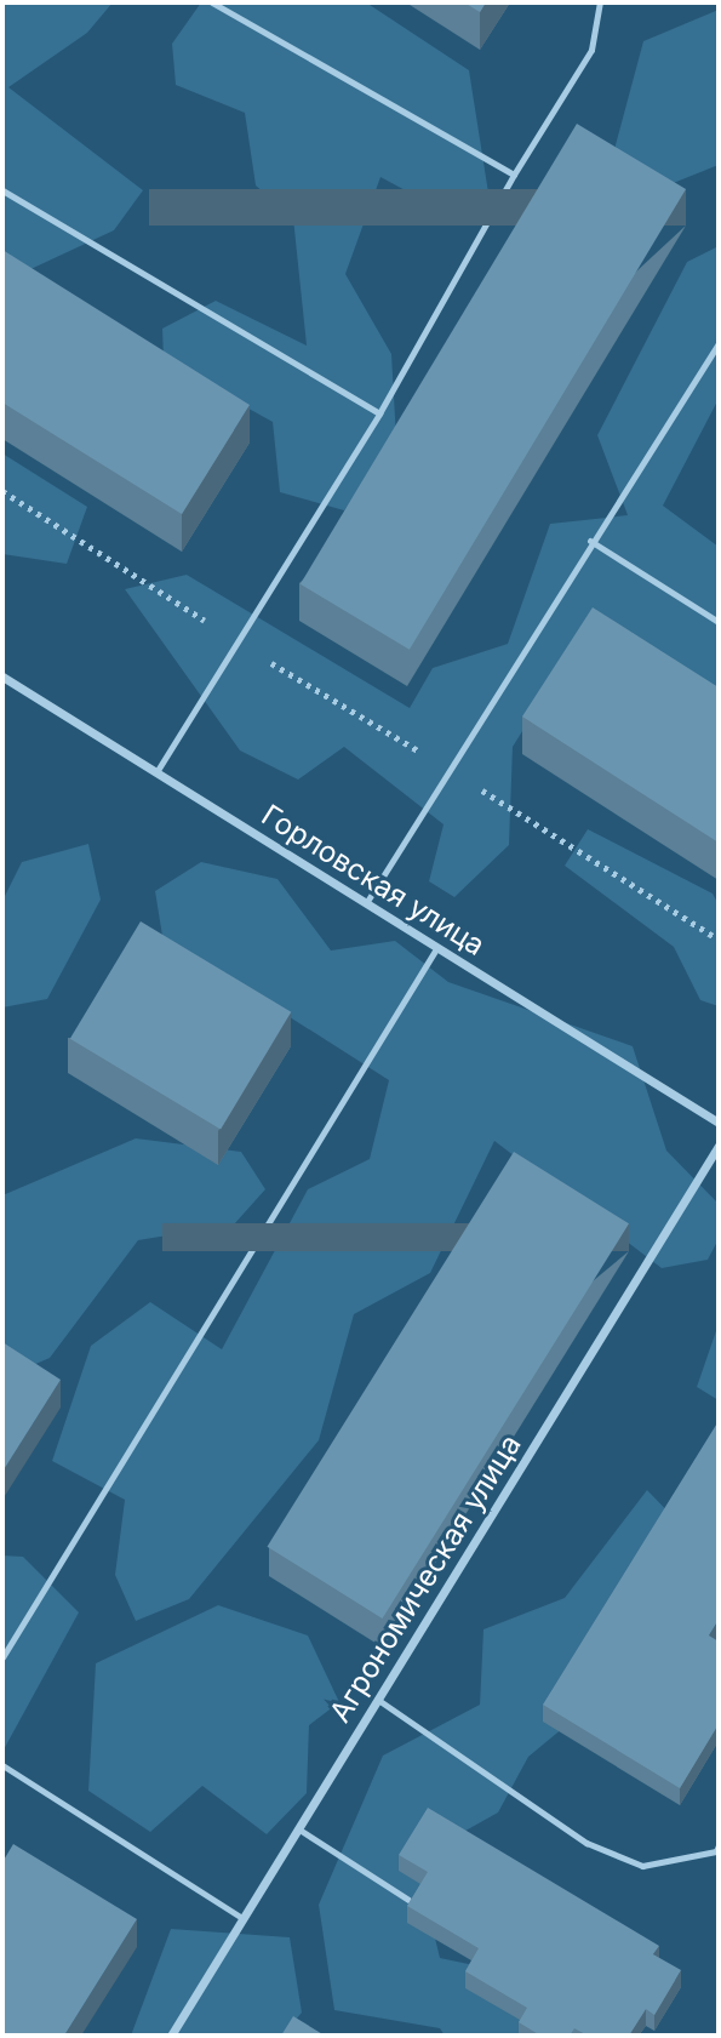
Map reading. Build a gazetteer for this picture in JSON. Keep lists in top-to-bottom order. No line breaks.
{"streets":{"street":["Горловская улица","Агрономическая улица"]}}
